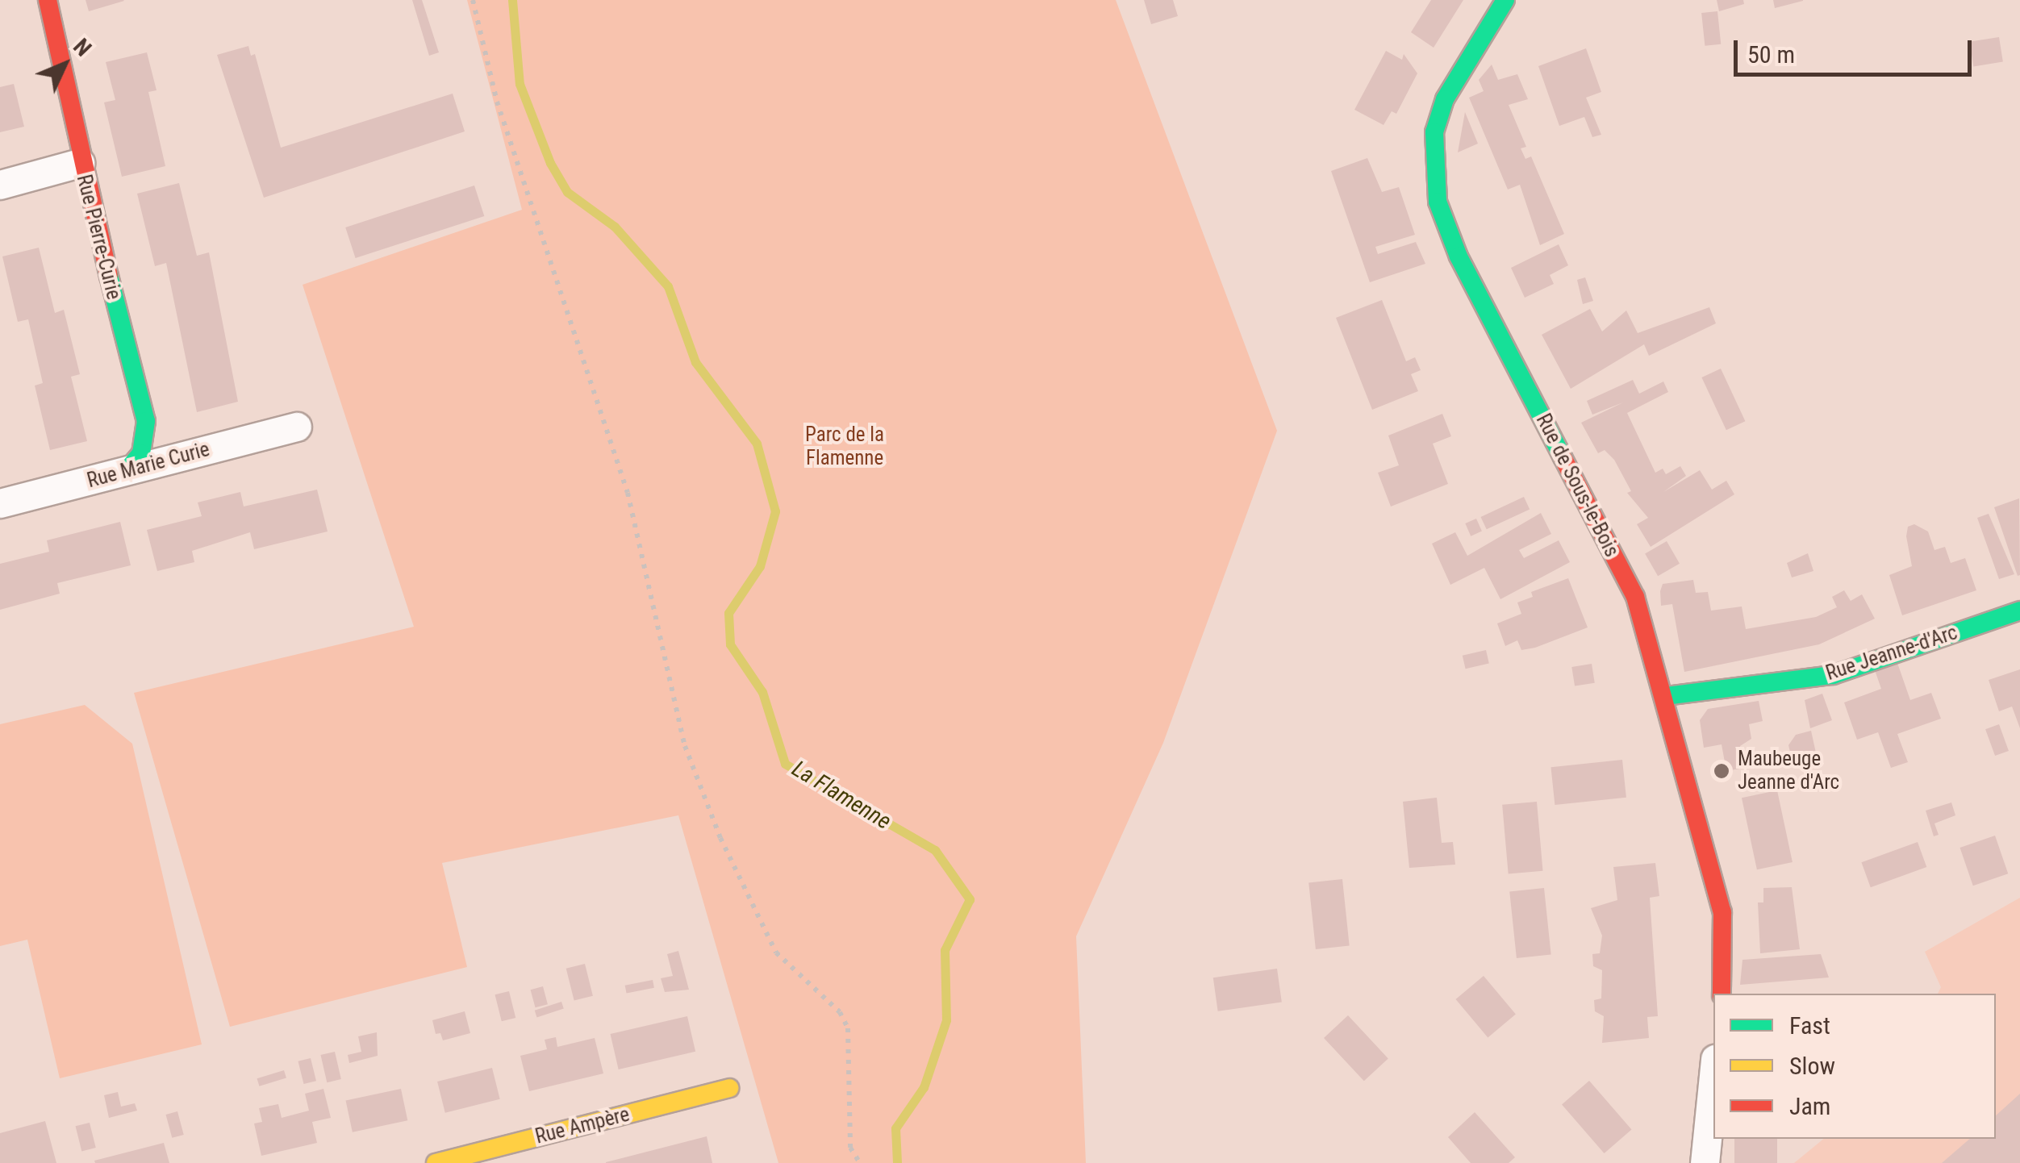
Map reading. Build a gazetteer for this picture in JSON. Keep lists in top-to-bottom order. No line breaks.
{"streets":{"street":["Rue Pierre-Curie","Rue Marie Curie","Rue de Sous-le-Bois","Rue Jeanne-d'Arc","Rue Ampère"]},"crossings":[["Rue Pierre-Curie","Rue Marie Curie"],["Rue de Sous-le-Bois","Rue Jeanne-d'Arc"]],"water":["La Flamenne"],"parks":["Parc de la Flamenne"],"places":["Maubeuge Jeanne d'Arc"],"legend":["Fast","Slow","Jam"],"scale_bar":"50 m","north":"top right"}
